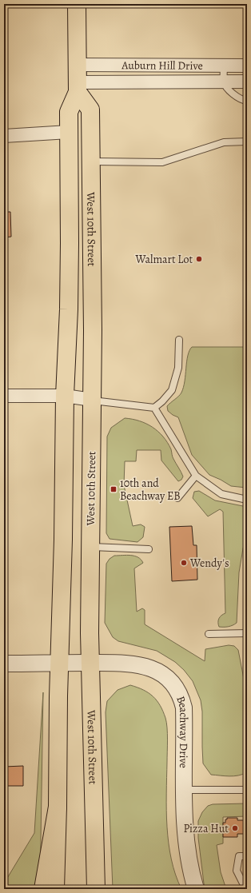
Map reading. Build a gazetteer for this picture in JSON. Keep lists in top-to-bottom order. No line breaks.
{"streets":{"main road":["West 10th Street"],"street":["Auburn Hill Drive","Beachway Drive"]},"crossings":[["Auburn Hill Drive","West 10th Street"],["West 10th Street","Beachway Drive"]],"places":{"other":["Walmart Lot","Wendy's","Pizza Hut"],"transit":["10th and Beachway EB"]}}
